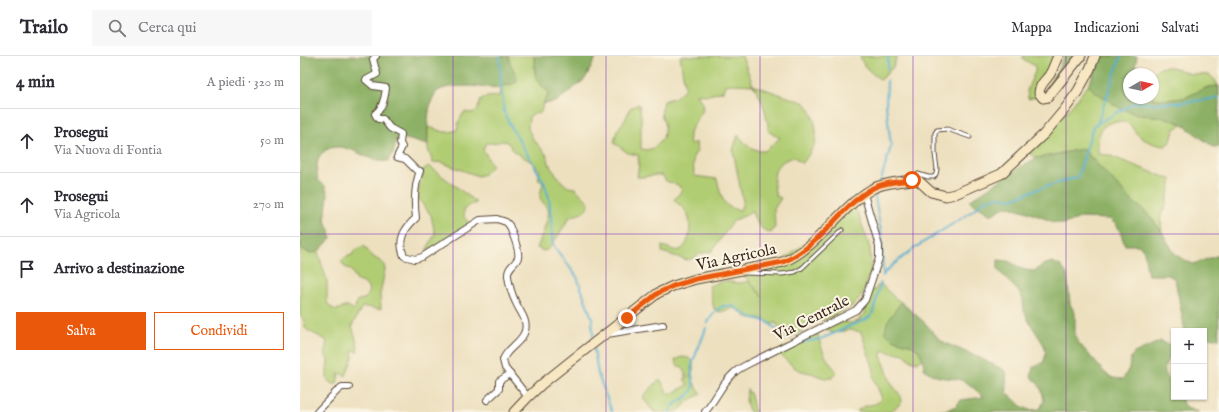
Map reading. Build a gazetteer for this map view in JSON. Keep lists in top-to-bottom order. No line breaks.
{"streets":{"street":["Via Agricola","Via Centrale"]},"crossings":[["Via Agricola","Via Centrale"]],"north":"right","page":{"header":"Trailo","search":"Cerca qui","nav":["Mappa","Indicazioni","Salvati"],"heading":["4 min","A piedi · 320 m"],"list":[["Prosegui","Via Nuova di Fontia","50 m"],["Prosegui","Via Agricola","270 m"],"Arrivo a destinazione"],"buttons":["Salva","Condividi"],"map_buttons":["+","−"]}}
